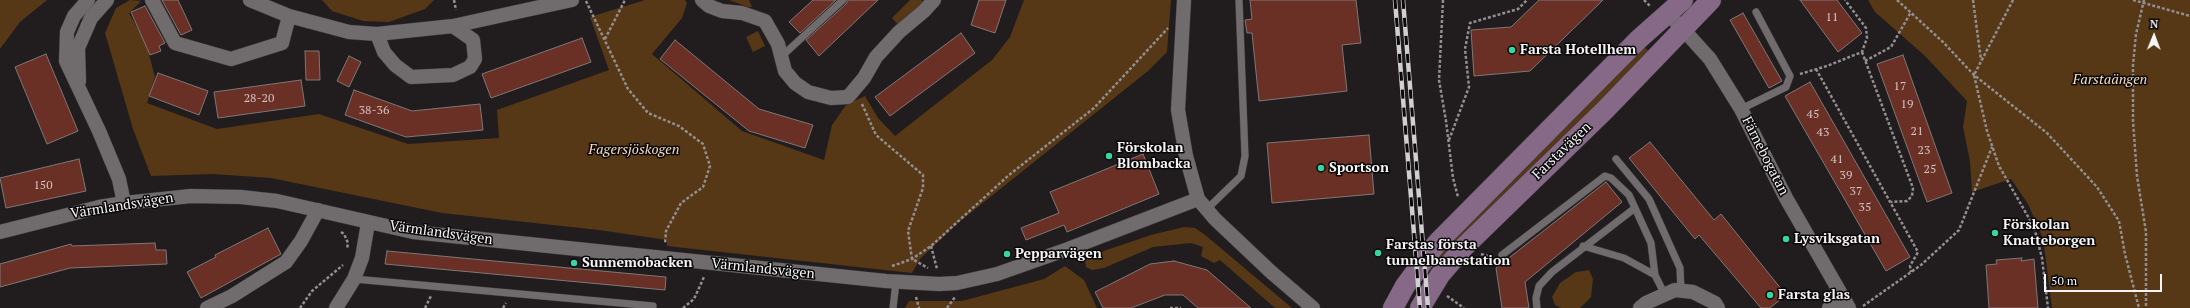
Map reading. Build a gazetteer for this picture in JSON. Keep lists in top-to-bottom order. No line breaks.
{"streets":{"street":["Farstavägen","Färnebogatan","Värmlandsvägen"]},"crossings":[["Farstavägen","Färnebogatan"]],"parks":["Farstaängen","Fagersjöskogen"],"places":["Farsta Hotellhem","Förskolan Blombacka","Sportson","Förskolan Knatteborgen","Lysviksgatan","Farstas första tunnelbanestation","Pepparvägen","Sunnemobacken","Farsta glas"],"house_numbers":["11","17","28-20","19","38-36","45","21","43","23","41","25","39","150","37","35"],"scale_bar":"50 m","north":"top"}
